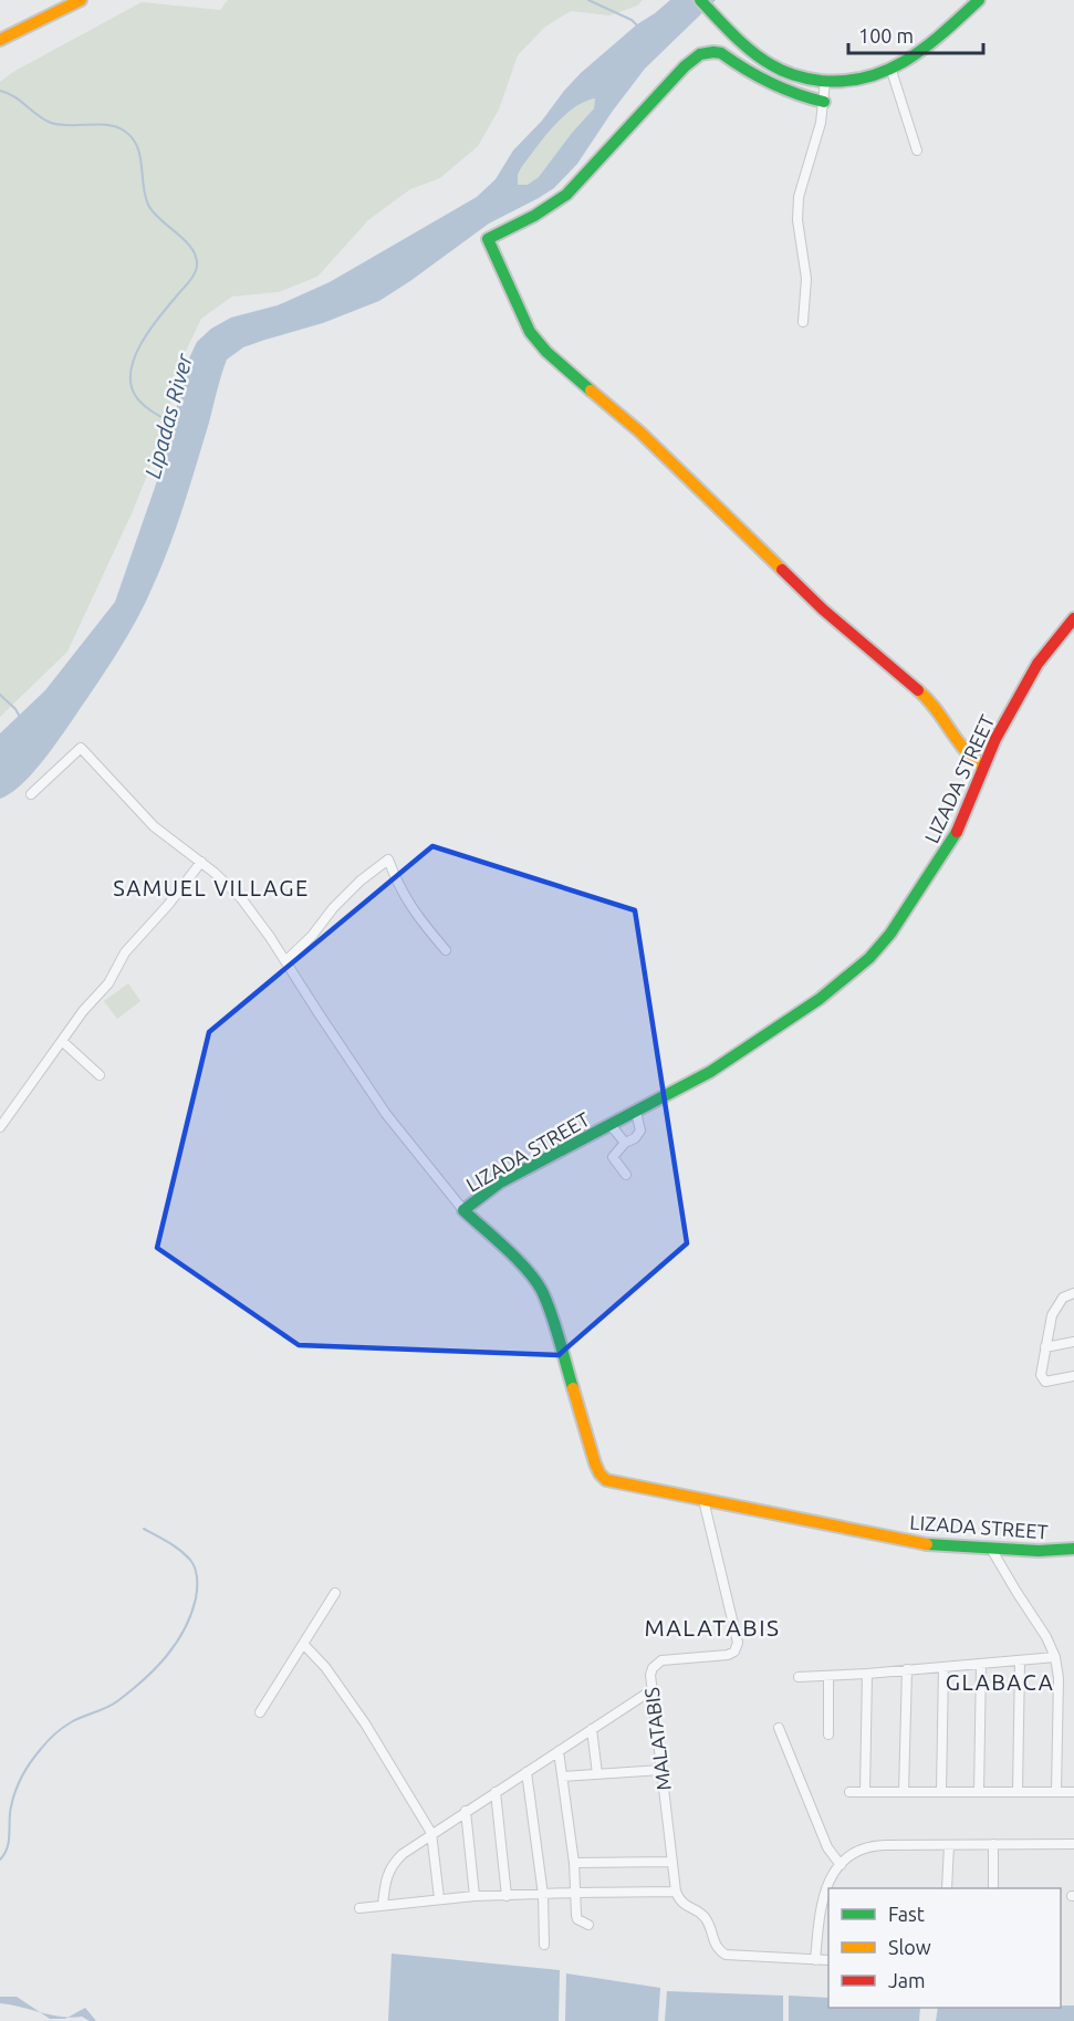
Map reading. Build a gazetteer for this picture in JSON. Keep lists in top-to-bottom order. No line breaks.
{"streets":{"main road":["LIZADA STREET"],"street":["MALATABIS"]},"crossings":[["LIZADA STREET","MALATABIS"]],"districts":["SAMUEL VILLAGE","MALATABIS","GLABACA"],"water":["Lipadas River"],"legend":["Fast","Slow","Jam"],"scale_bar":"100 m"}
